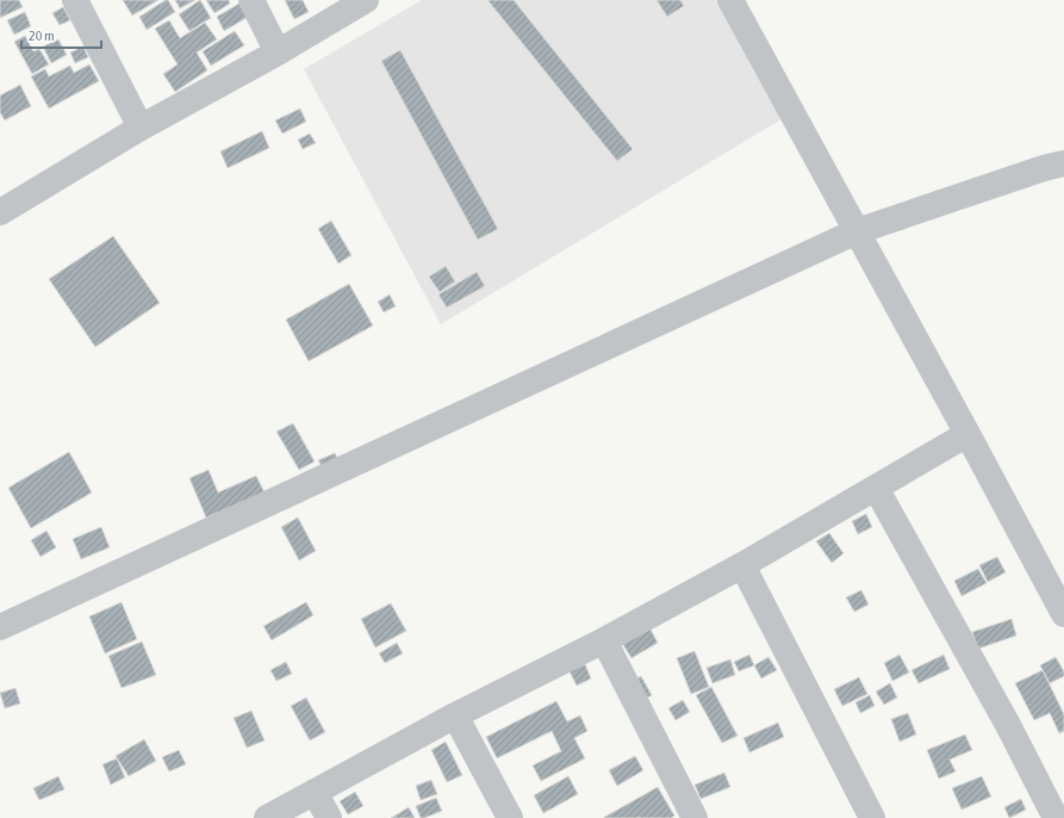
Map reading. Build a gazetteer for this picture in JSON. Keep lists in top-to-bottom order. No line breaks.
{"scale_bar":"20 m"}
